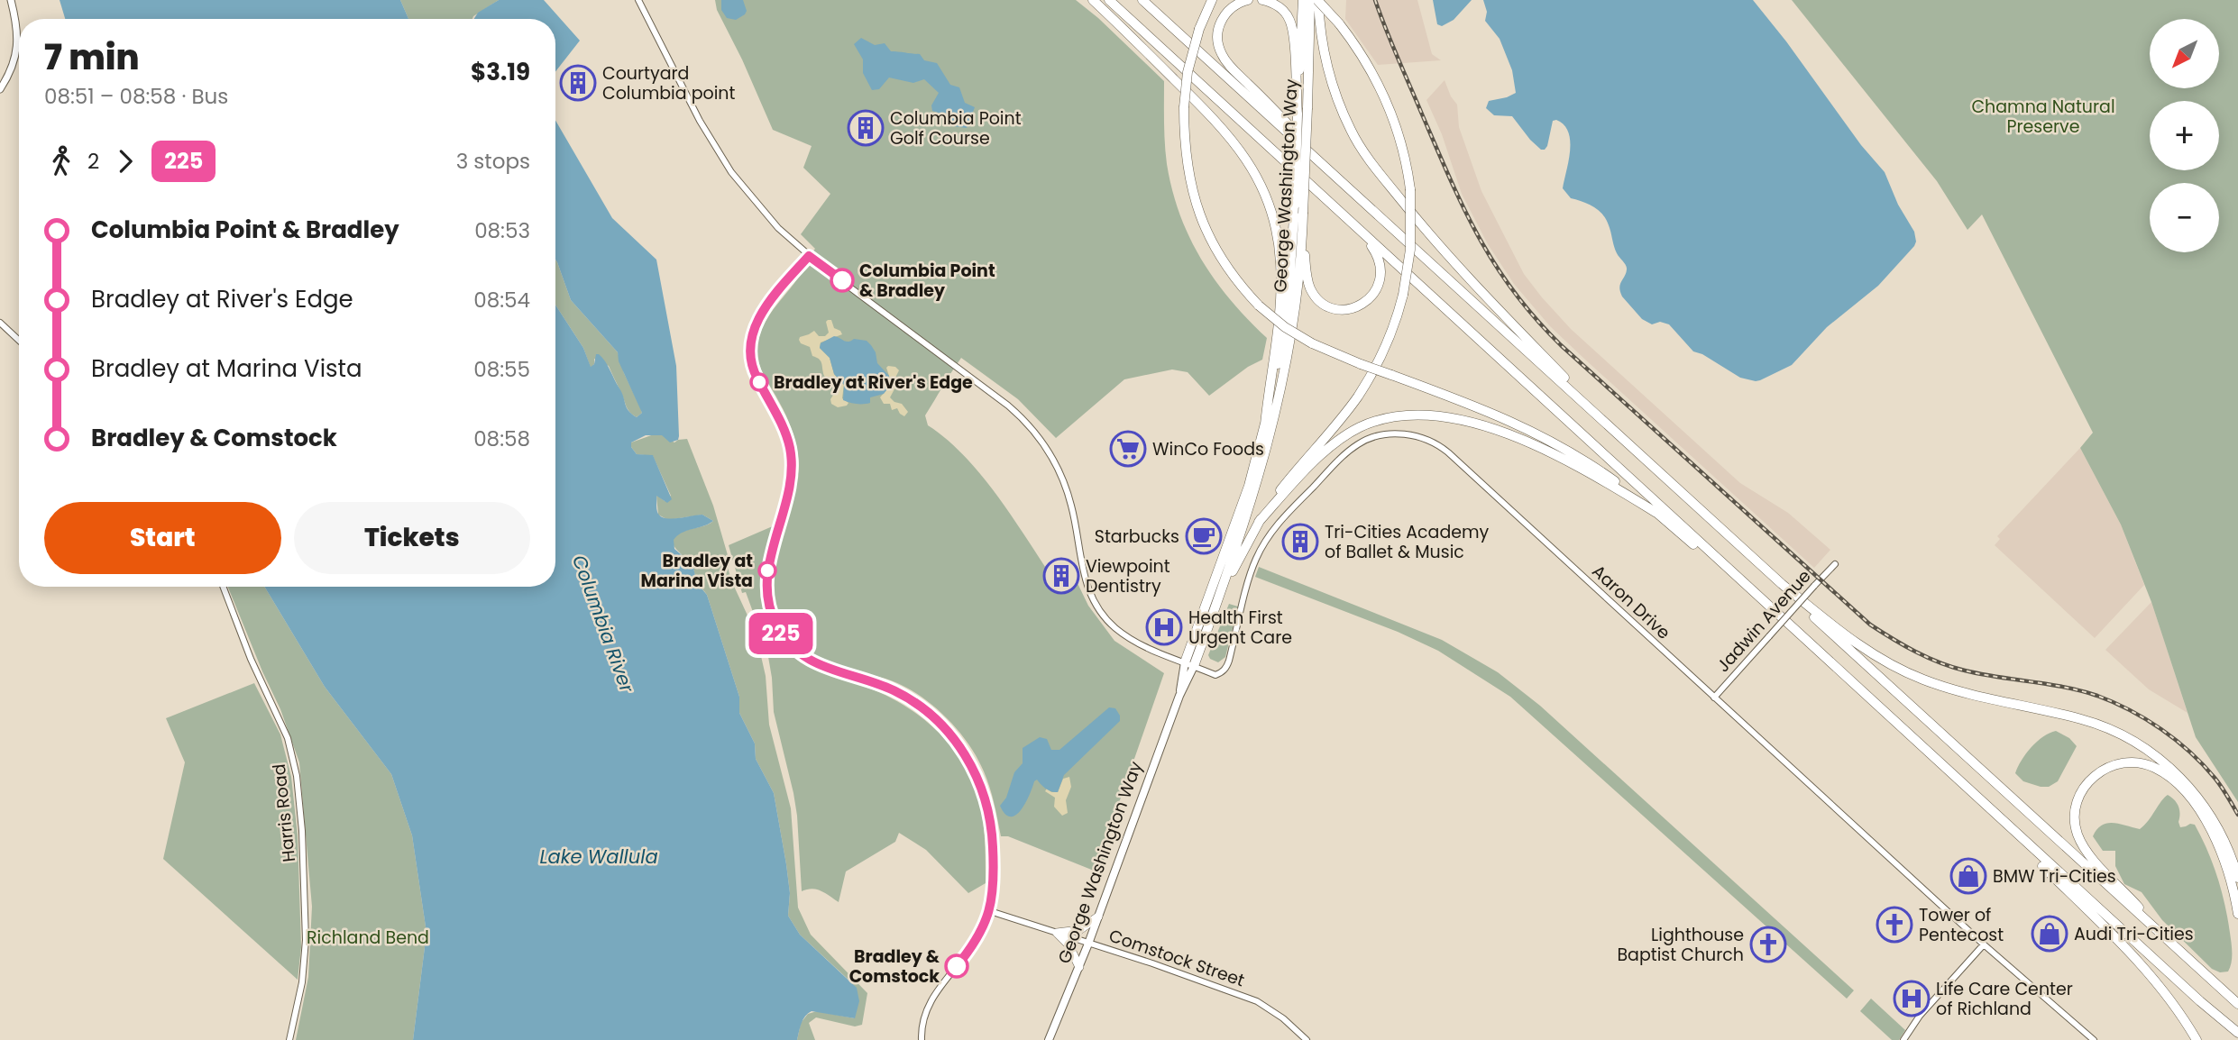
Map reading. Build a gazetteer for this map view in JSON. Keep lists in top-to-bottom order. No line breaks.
{"streets":{"highway":["George Washington Way"],"street":["Aaron Drive","Jadwin Avenue","Harris Road","Comstock Street"]},"crossings":[["George Washington Way","Aaron Drive"],["George Washington Way","Comstock Street"],["Aaron Drive","Jadwin Avenue"]],"water":["Columbia River","Lake Wallula"],"parks":["Chamna Natural Preserve","Richland Bend"],"places":{"building":["Courtyard Columbia point","Columbia Point Golf Course","Tri-Cities Academy of Ballet & Music","Viewpoint Dentistry"],"other":["Columbia Point & Bradley","Bradley at River's Edge","Bradley at Marina Vista","Bradley & Comstock"],"supermarket":["WinCo Foods"],"cafe":["Starbucks"],"hospital":["Health First Urgent Care","Life Care Center of Richland"],"shop":["BMW Tri-Cities","Audi Tri-Cities"],"church":["Tower of Pentecost","Lighthouse Baptist Church"]},"lines":["bus line 225"],"north":"bottom left","page":{"on_map":"225","map_buttons":["+","−"],"heading":["7 min","08:51 – 08:58 · Bus","$3.19"],"legs":["2","225","3 stops"],"list":[{"name":"Columbia Point & Bradley","value":"08:53"},{"name":"Bradley at River's Edge","value":"08:54"},{"name":"Bradley at Marina Vista","value":"08:55"},{"name":"Bradley & Comstock","value":"08:58"}],"buttons":["Start","Tickets"]}}
